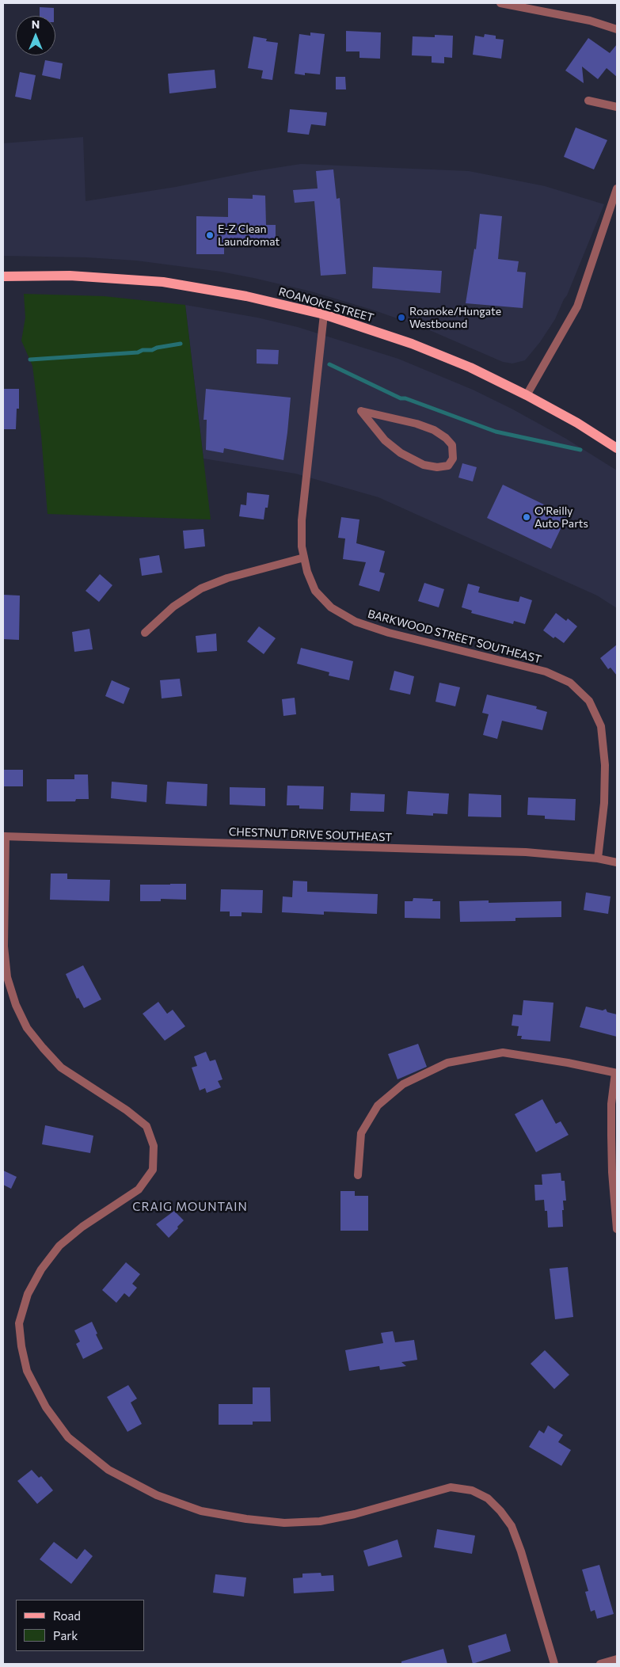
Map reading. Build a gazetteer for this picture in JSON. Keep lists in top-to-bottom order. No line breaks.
{"streets":{"main road":["ROANOKE STREET"],"street":["BARKWOOD STREET SOUTHEAST","CHESTNUT DRIVE SOUTHEAST"]},"crossings":[["ROANOKE STREET","BARKWOOD STREET SOUTHEAST"],["BARKWOOD STREET SOUTHEAST","CHESTNUT DRIVE SOUTHEAST"]],"districts":["CRAIG MOUNTAIN"],"places":["E-Z Clean Laundromat","Roanoke/Hungate Westbound","O'Reilly Auto Parts"],"legend":["Road","Park"],"north":"top"}
